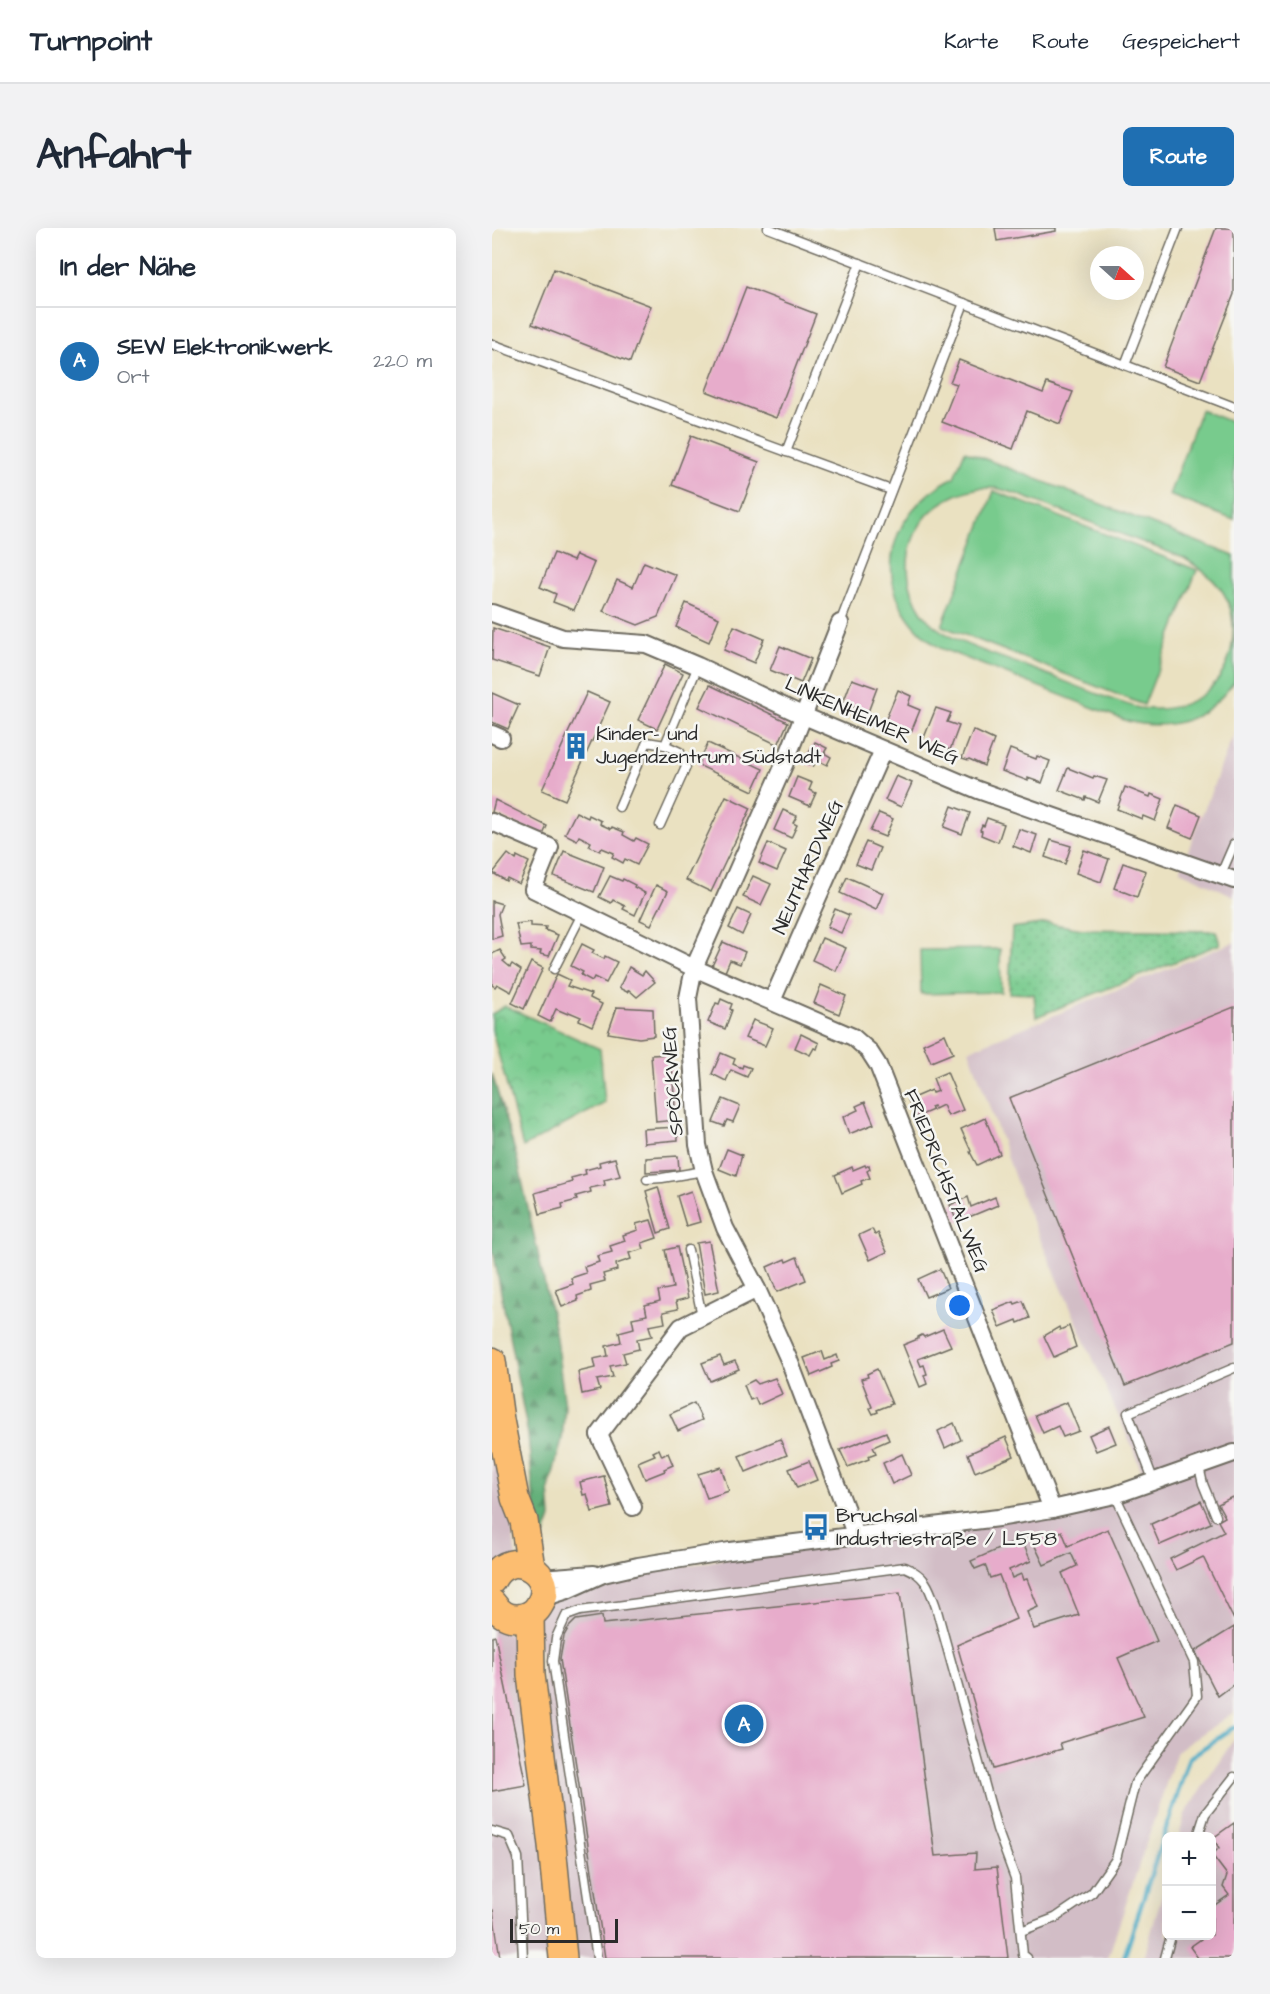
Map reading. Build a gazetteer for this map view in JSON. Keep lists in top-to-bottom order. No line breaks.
{"streets":{"street":["LINKENHEIMER WEG","NEUTHARDWEG","SPÖCKWEG","FRIEDRICHSTALWEG"]},"crossings":[["LINKENHEIMER WEG","NEUTHARDWEG"],["LINKENHEIMER WEG","SPÖCKWEG"],["NEUTHARDWEG","FRIEDRICHSTALWEG"],["SPÖCKWEG","FRIEDRICHSTALWEG"]],"places":{"building":["Kinder- und Jugendzentrum Südstadt"],"bus stop":["Bruchsal Industriestraße / L558"]},"scale_bar":"50 m","north":"right","page":{"header":"Turnpoint","nav":["Karte","Route","Gespeichert"],"title":"Anfahrt","buttons":"Route","heading":"In der Nähe","list":[{"mark":"A","name":"SEW Elektronikwerk","note":"Ort","value":"220 m"}],"pins":"A","map_buttons":["+","−"],"scale":"50 m"}}
